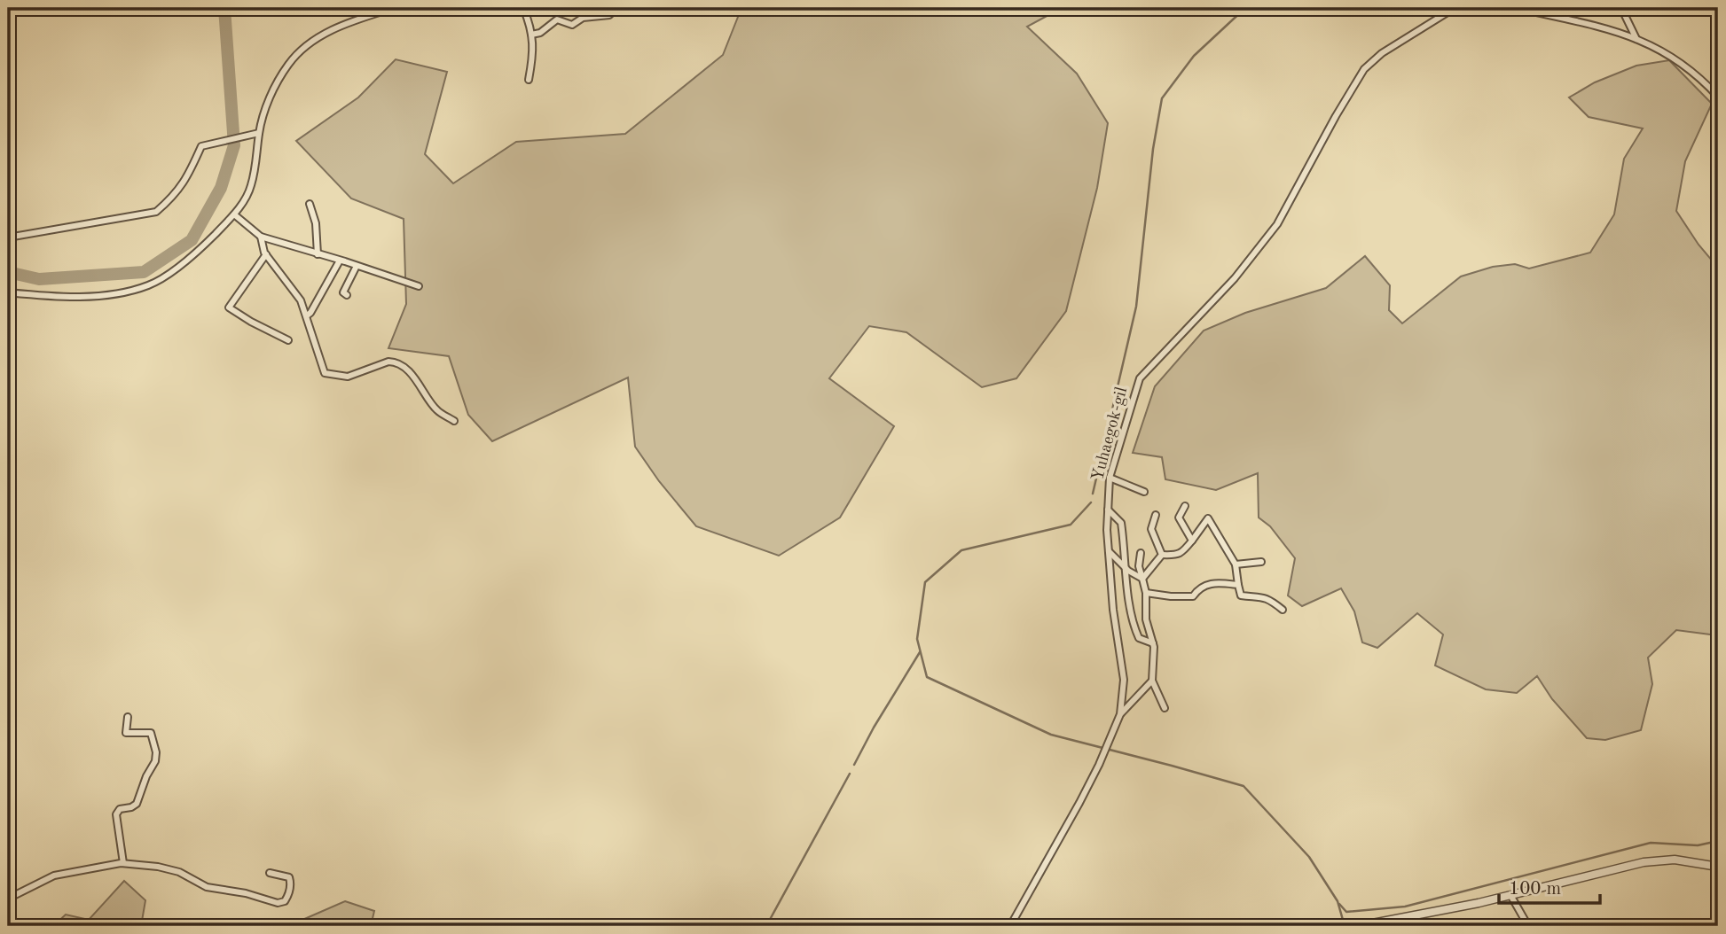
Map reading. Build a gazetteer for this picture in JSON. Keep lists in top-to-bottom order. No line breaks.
{"streets":{"street":["Yuhaegok-gil"]},"scale_bar":"100 m"}
